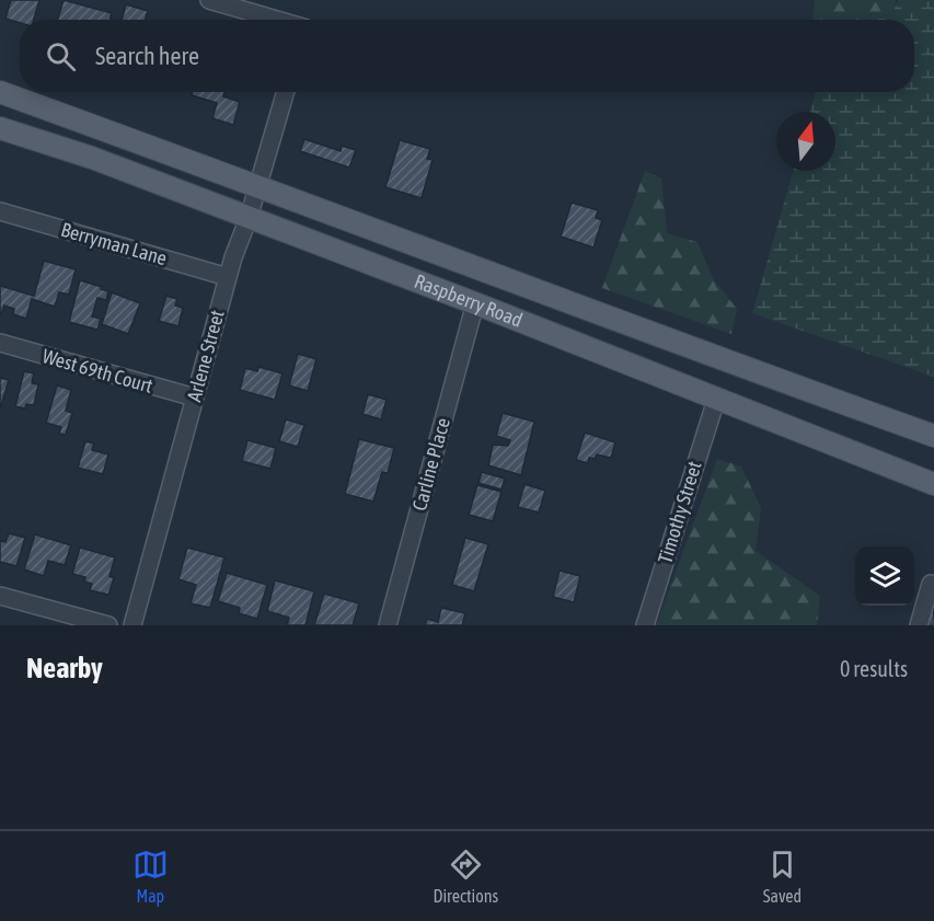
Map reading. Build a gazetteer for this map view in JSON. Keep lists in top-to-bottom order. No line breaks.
{"streets":{"main road":["Raspberry Road"],"street":["Berryman Lane","Arlene Street","West 69th Court","Carline Place","Timothy Street"]},"crossings":[["Berryman Lane","Arlene Street"],["Raspberry Road","Arlene Street"],["Raspberry Road","Carline Place"],["Raspberry Road","Timothy Street"],["Arlene Street","West 69th Court"]],"north":"top","page":{"search":"Search here","heading":["Nearby","0 results"],"nav":["Map","Directions","Saved"]}}
